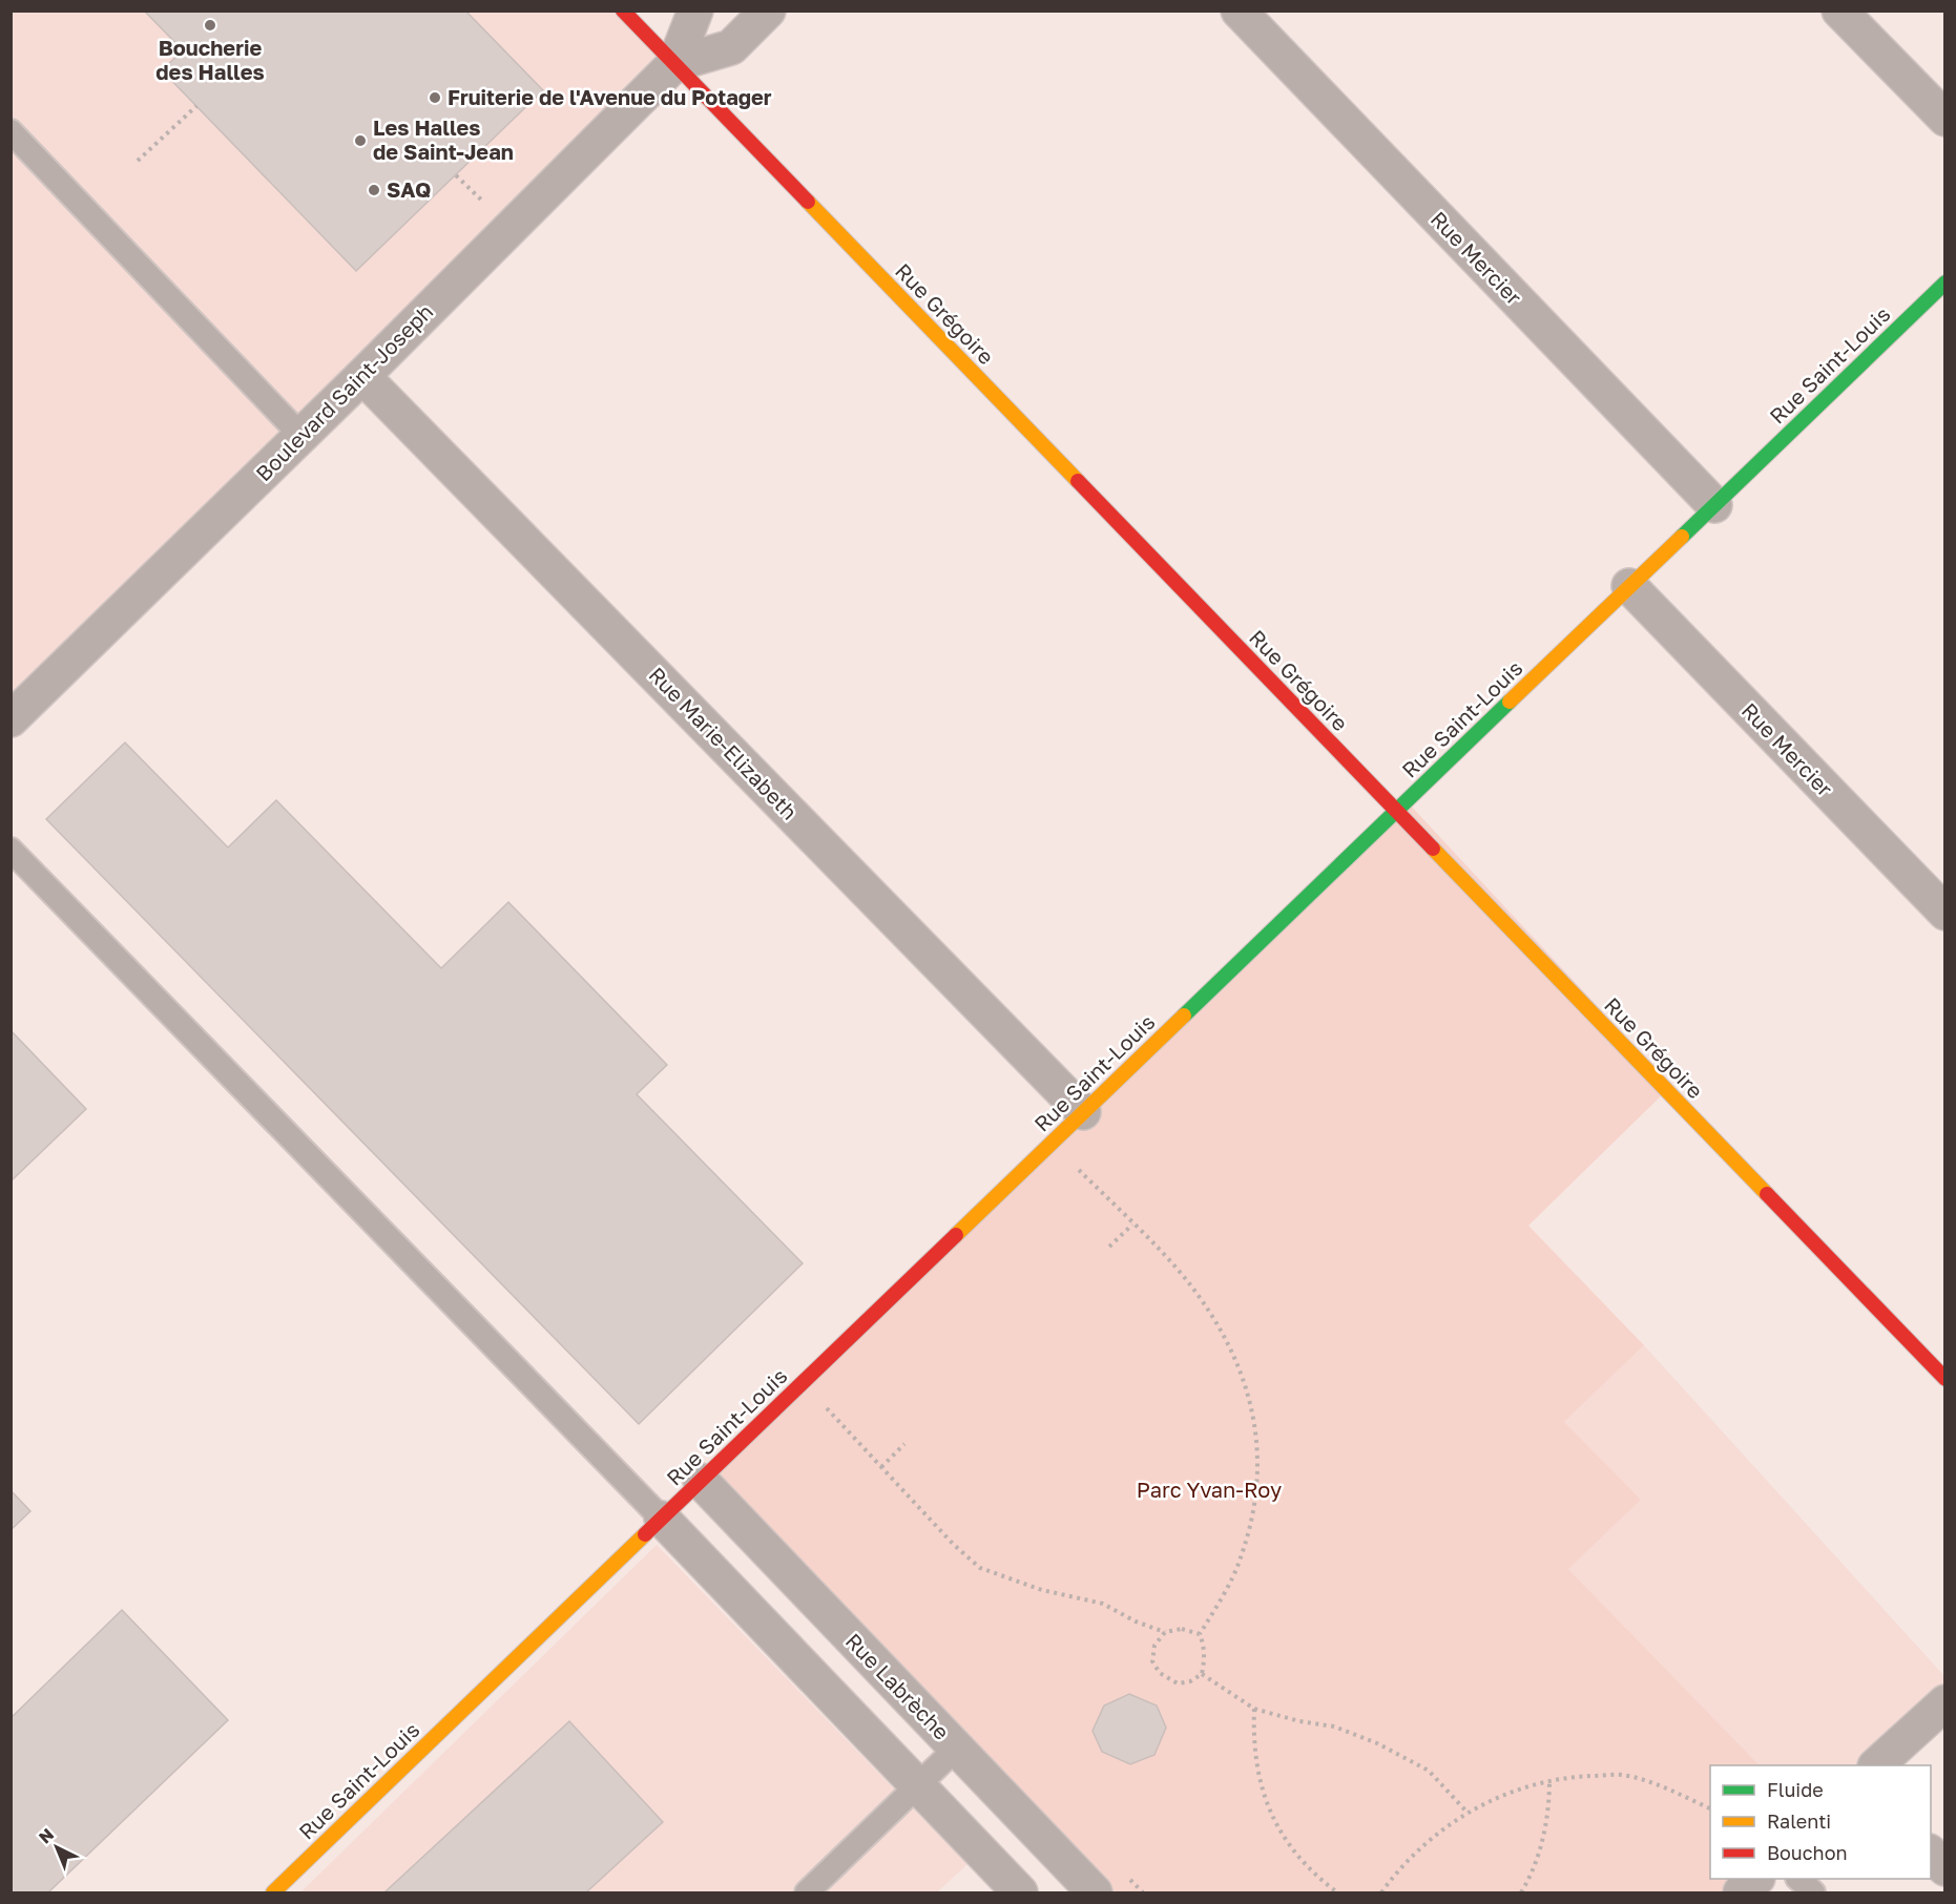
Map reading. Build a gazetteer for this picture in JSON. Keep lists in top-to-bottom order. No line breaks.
{"streets":{"street":["Rue Mercier","Rue Grégoire","Rue Saint-Louis","Boulevard Saint-Joseph","Rue Marie-Elizabeth","Rue Labrèche"]},"crossings":[["Rue Mercier","Rue Saint-Louis"],["Rue Grégoire","Rue Saint-Louis"],["Rue Grégoire","Boulevard Saint-Joseph"],["Rue Saint-Louis","Rue Marie-Elizabeth"],["Rue Saint-Louis","Rue Labrèche"],["Boulevard Saint-Joseph","Rue Marie-Elizabeth"]],"parks":["Parc Yvan-Roy"],"places":["Boucherie des Halles","Fruiterie de l'Avenue du Potager","Les Halles de Saint-Jean","SAQ"],"legend":["Fluide","Ralenti","Bouchon"],"north":"top left"}
